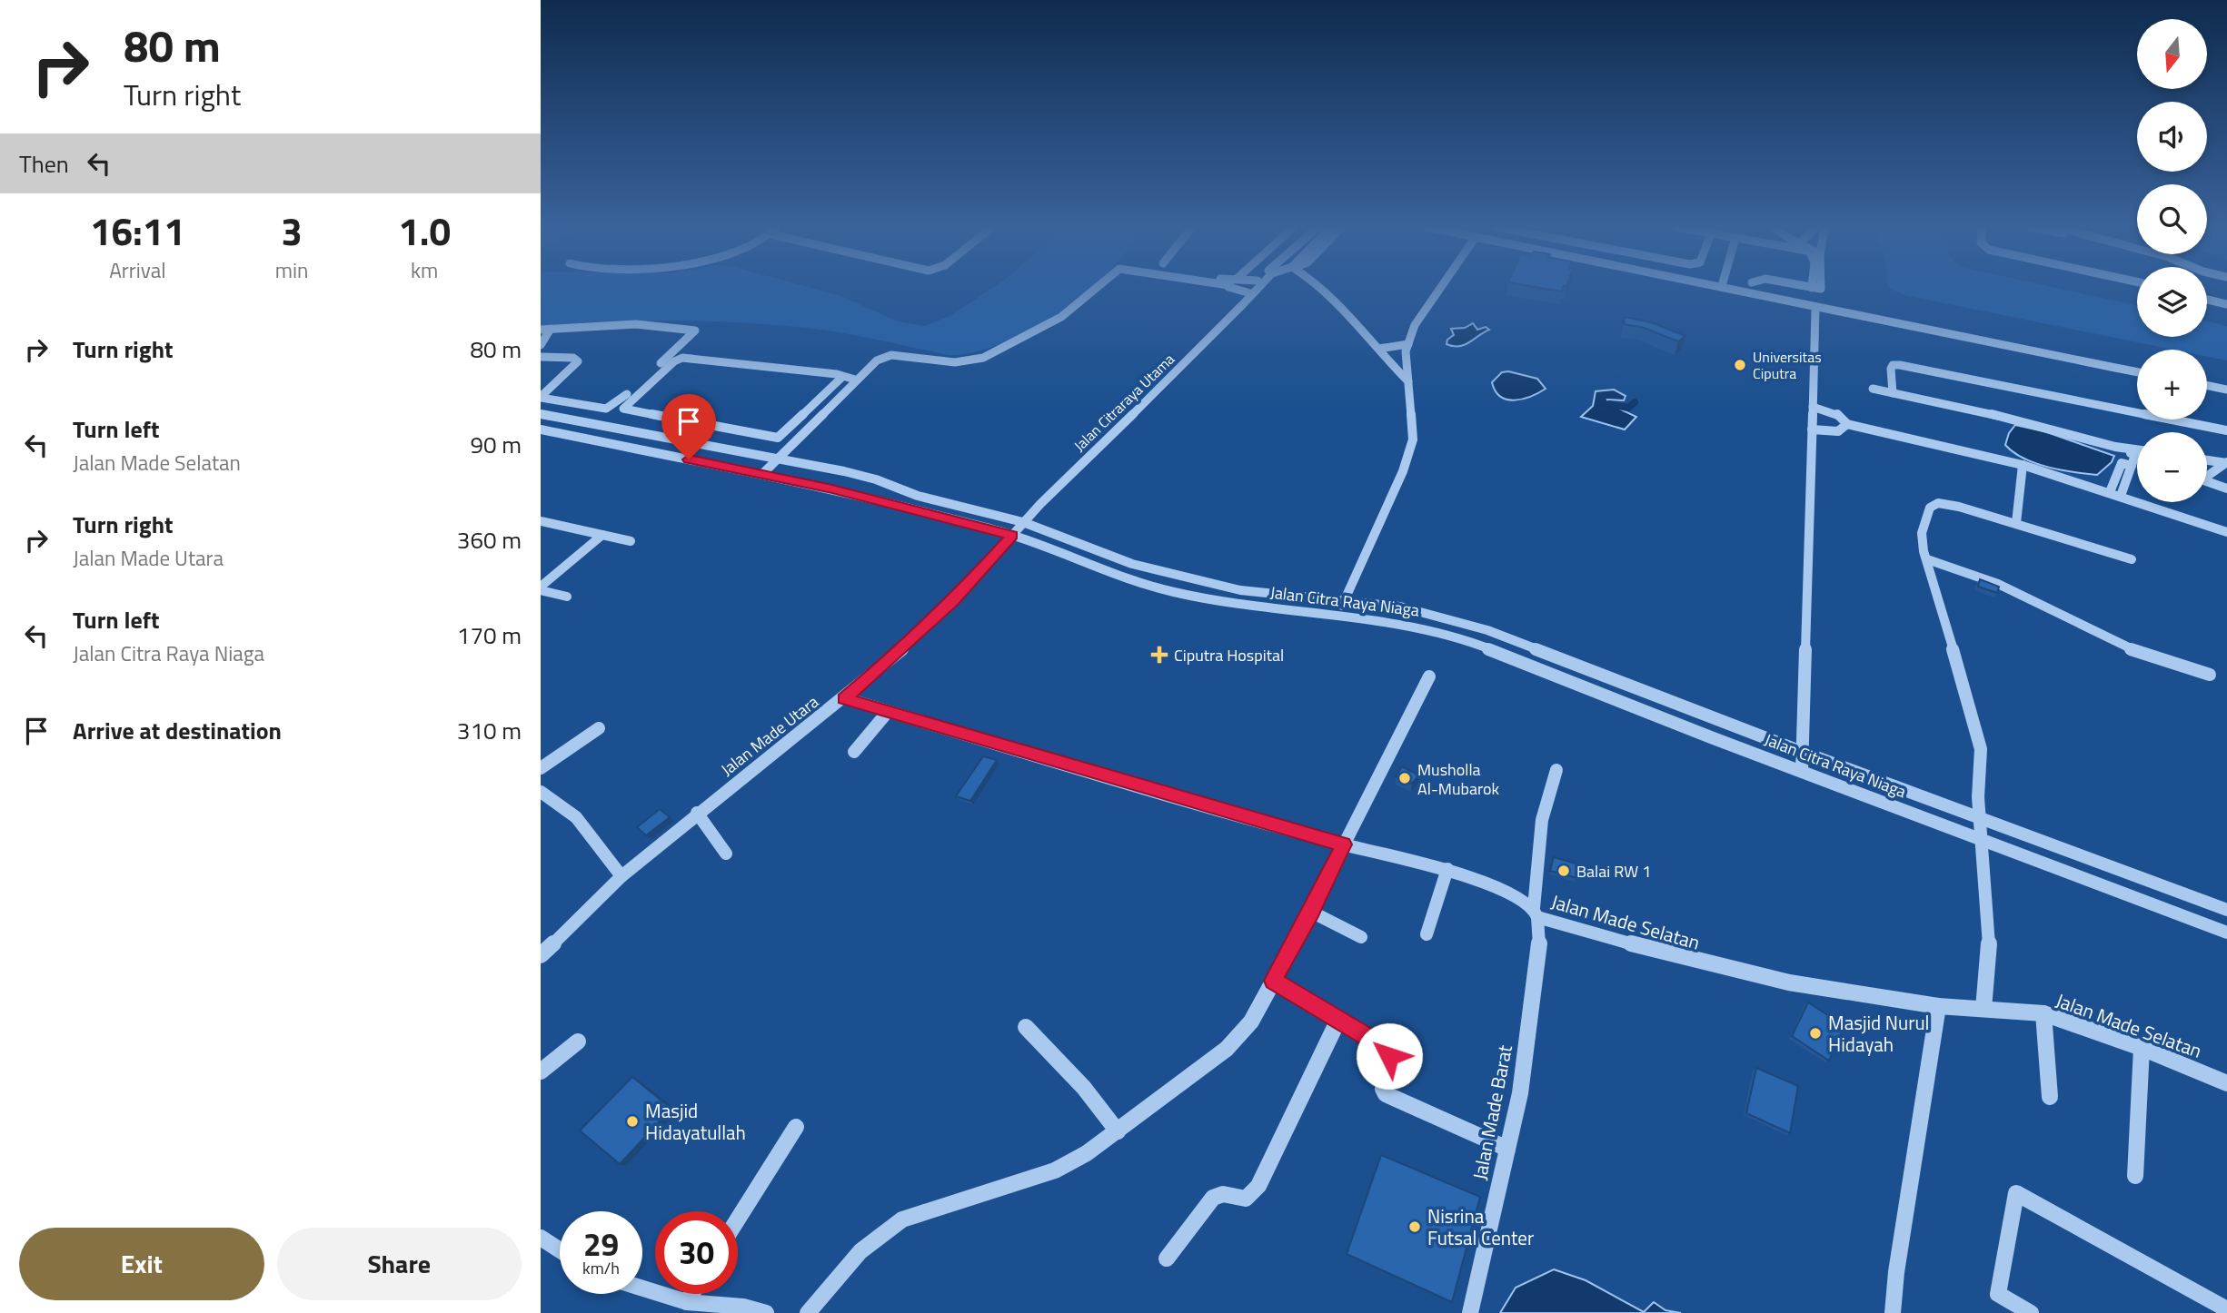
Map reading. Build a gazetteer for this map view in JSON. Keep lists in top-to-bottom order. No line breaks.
{"streets":{"street":["Jalan Citraraya Utama","Jalan Citra Raya Niaga","Jalan Made Utara","Jalan Made Selatan","Jalan Made Barat"]},"crossings":[["Jalan Citraraya Utama","Jalan Citra Raya Niaga"],["Jalan Citraraya Utama","Jalan Made Utara"],["Jalan Citra Raya Niaga","Jalan Made Utara"],["Jalan Made Utara","Jalan Made Selatan"],["Jalan Made Selatan","Jalan Made Barat"]],"places":{"other":["Universitas Ciputra","Musholla Al-Mubarok","Balai RW 1","Masjid Nurul Hidayah","Masjid Hidayatullah","Nisrina Futsal Center"],"health":["Ciputra Hospital"]},"north":"bottom","page":{"turn":["80 m","Turn right"],"map_buttons":["+","−"],"then":"Then","eta":["16:11","Arrival","3","min","1.0","km"],"list":[{"name":"Turn right","value":"80 m"},{"name":"Turn left","note":"Jalan Made Selatan","value":"90 m"},{"name":"Turn right","note":"Jalan Made Utara","value":"360 m"},{"name":"Turn left","note":"Jalan Citra Raya Niaga","value":"170 m"},{"name":"Arrive at destination","value":"310 m"}],"speed":"29 km/h","limit":"30","buttons":["Exit","Share"]}}
